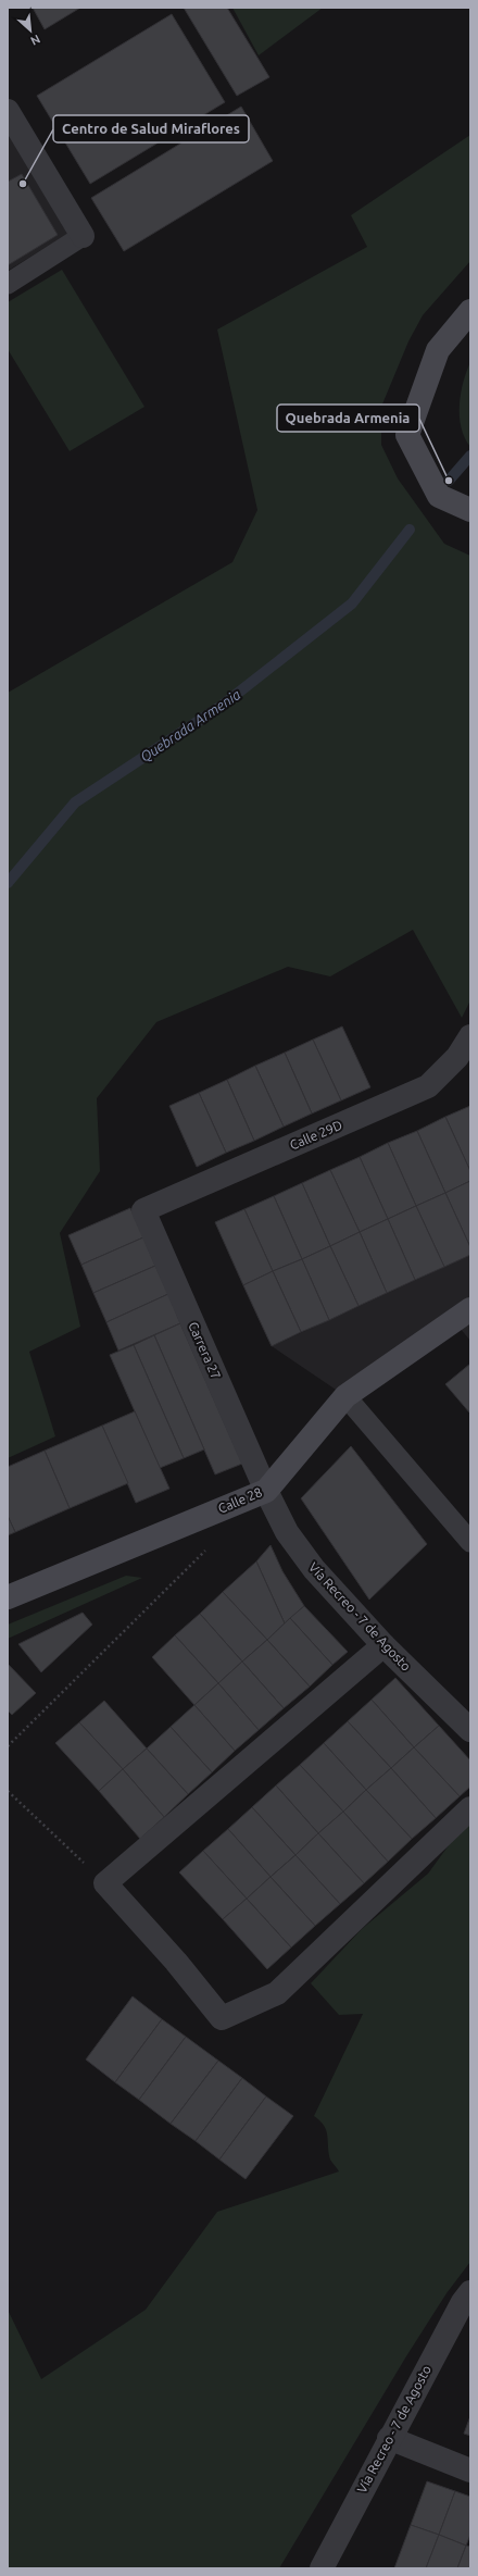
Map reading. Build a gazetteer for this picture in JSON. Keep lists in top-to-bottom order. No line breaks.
{"streets":{"street":["Calle 29D","Carrera 27","Calle 28","Vía Recreo - 7 de Agosto"]},"crossings":[["Calle 29D","Carrera 27"],["Carrera 27","Calle 28"],["Carrera 27","Vía Recreo - 7 de Agosto"],["Calle 28","Vía Recreo - 7 de Agosto"]],"water":["Quebrada Armenia"],"places":["Centro de Salud Miraflores","Quebrada Armenia"],"north":"bottom right"}
